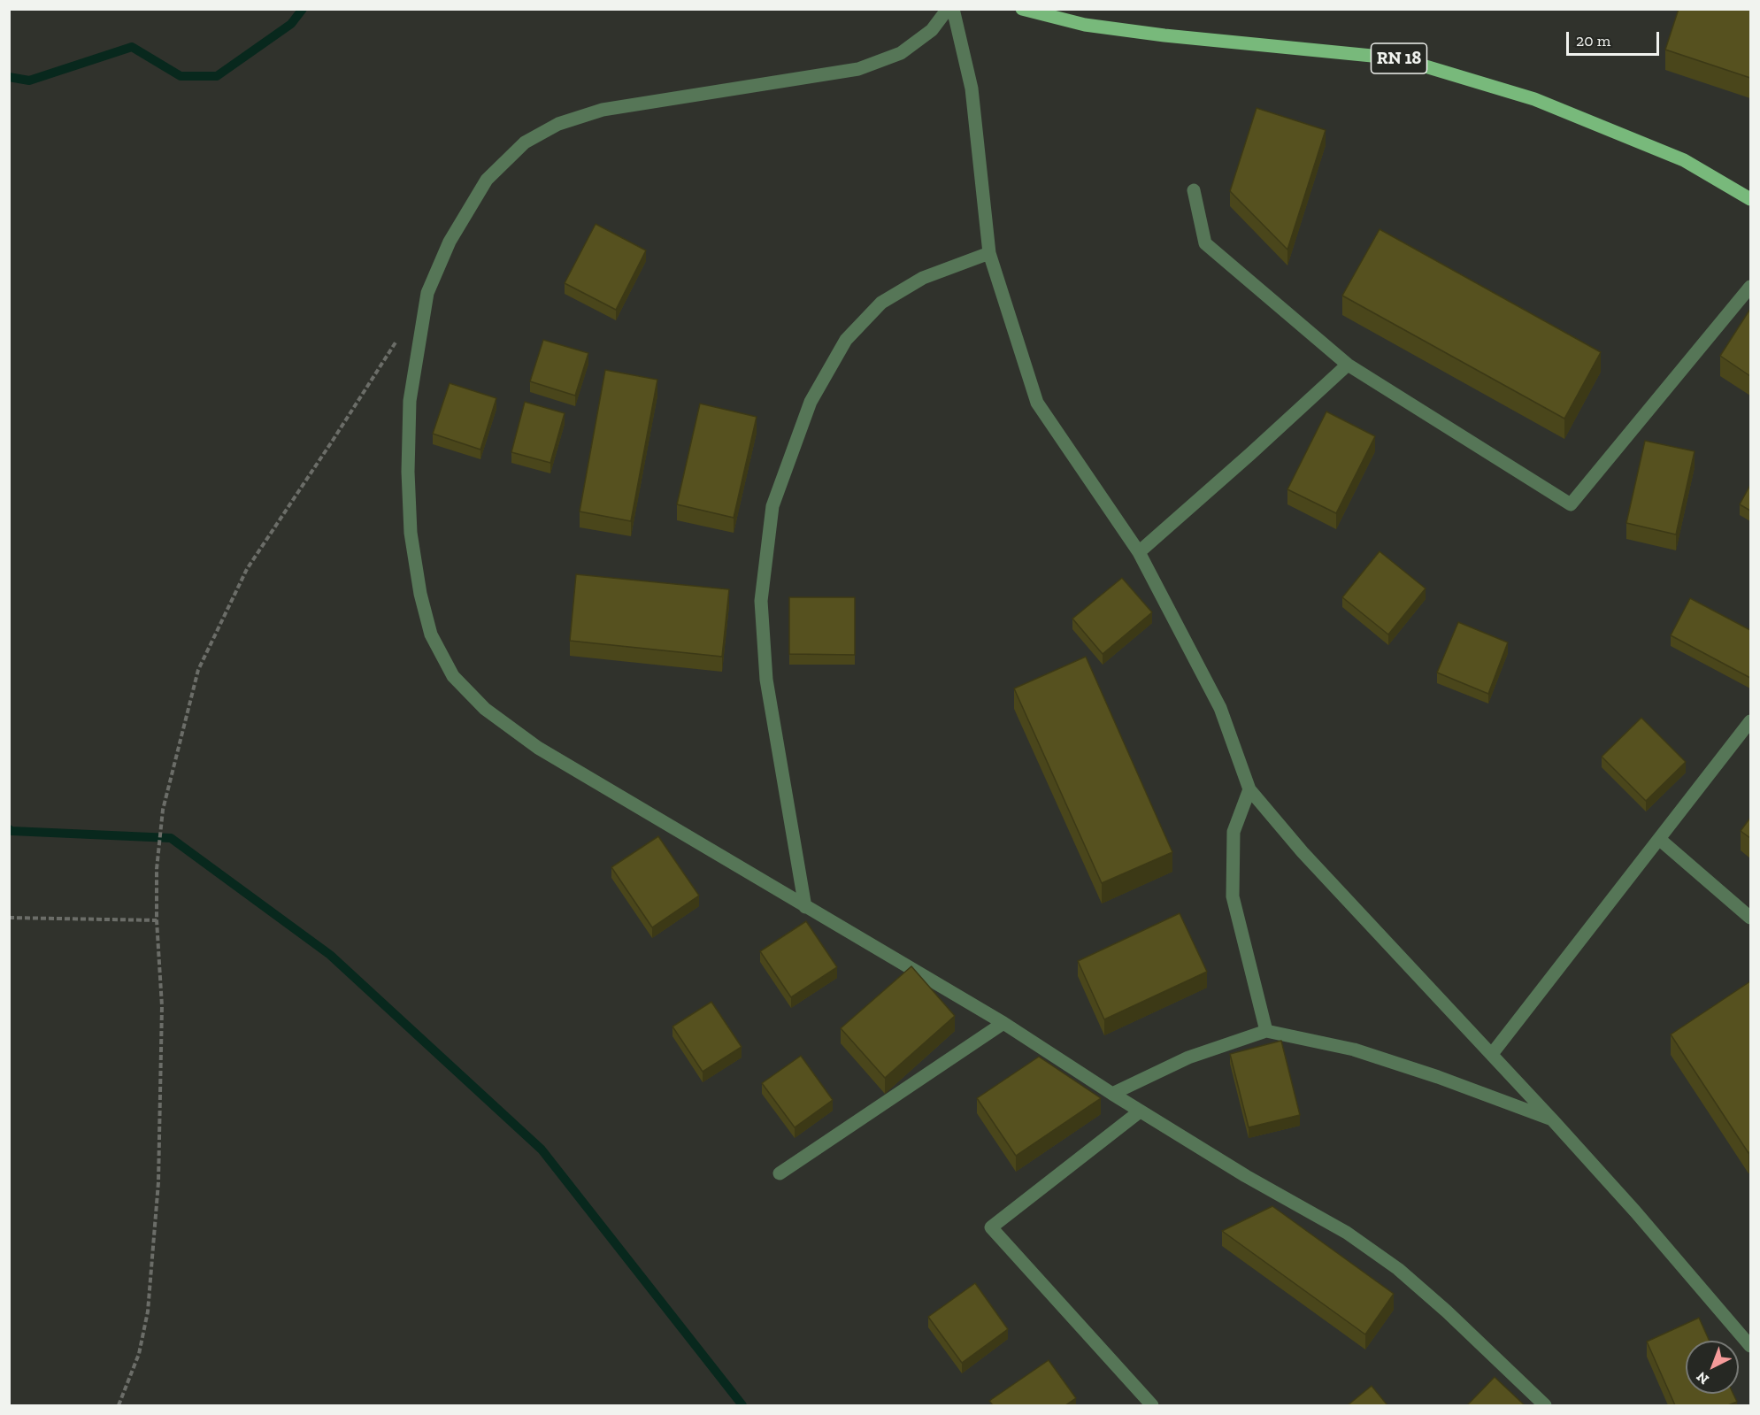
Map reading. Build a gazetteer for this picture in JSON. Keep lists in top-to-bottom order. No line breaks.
{"streets":{"main road":["RN 18"]},"scale_bar":"20 m","north":"bottom left"}
